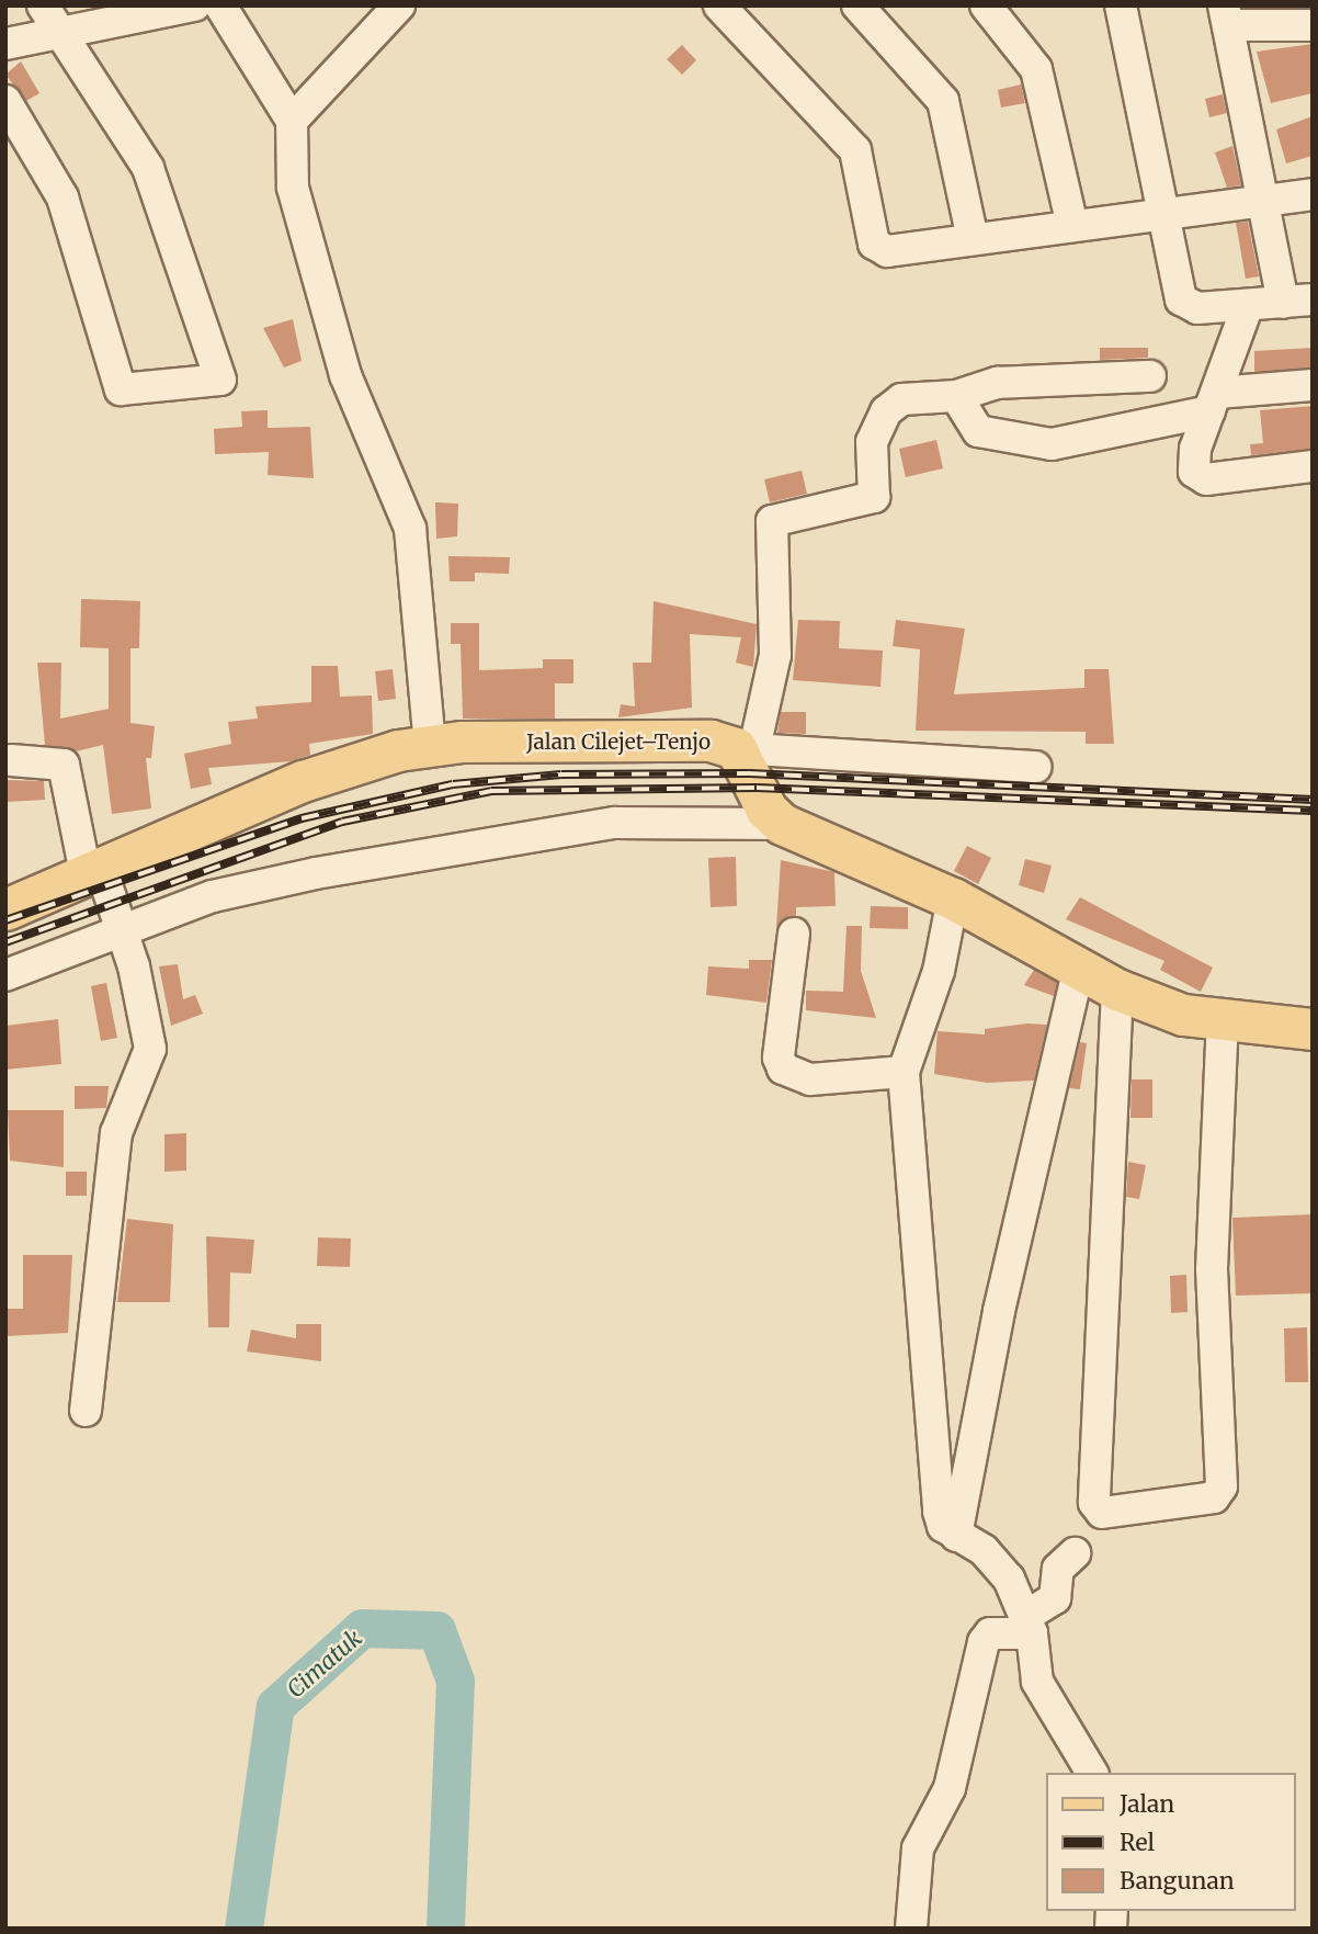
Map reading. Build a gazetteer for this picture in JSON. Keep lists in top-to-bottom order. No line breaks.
{"streets":{"main road":["Jalan Cilejet–Tenjo"]},"water":["Cimatuk"],"legend":["Jalan","Rel","Bangunan"]}
